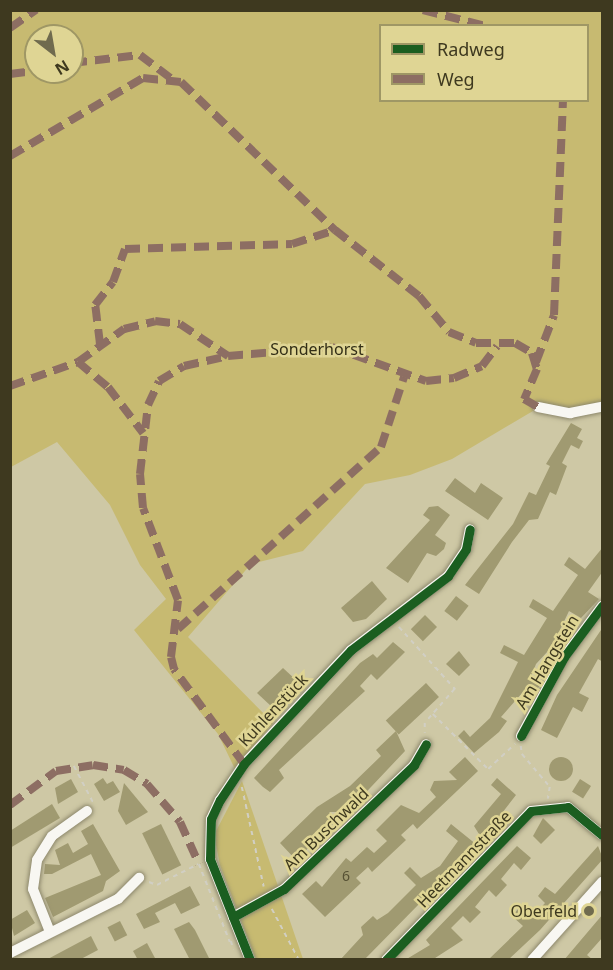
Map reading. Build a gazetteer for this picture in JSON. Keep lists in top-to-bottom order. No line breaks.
{"streets":{"street":["Am Hangstein","Kuhlenstück","Am Buschwald","Heetmannstraße"]},"crossings":[["Kuhlenstück","Am Buschwald"]],"parks":["Sonderhorst"],"places":["Oberfeld"],"house_numbers":["6"],"legend":["Radweg","Weg"],"north":"bottom right"}
